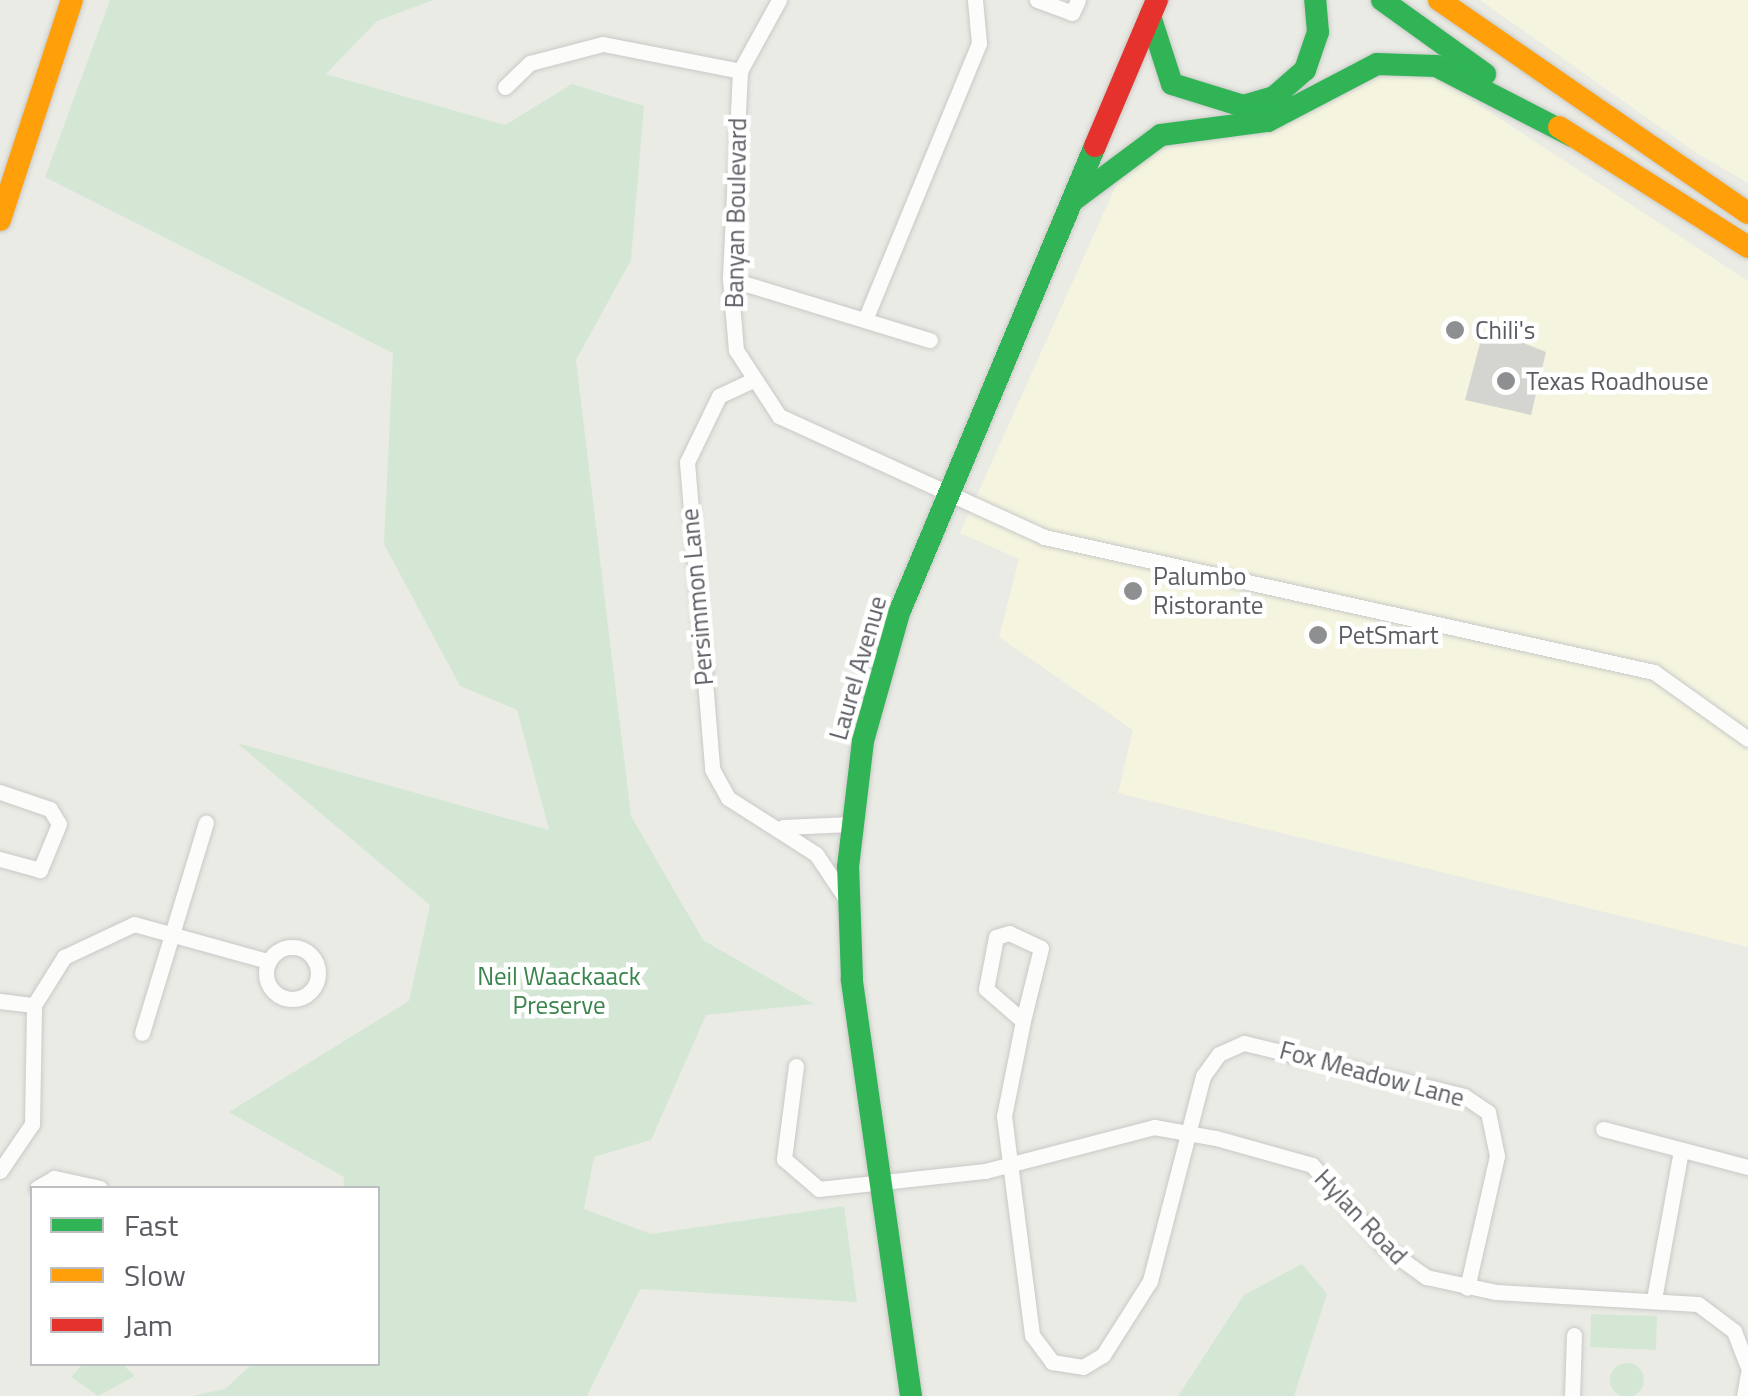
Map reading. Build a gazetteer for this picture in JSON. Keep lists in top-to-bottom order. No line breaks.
{"streets":{"main road":["Laurel Avenue"],"street":["Banyan Boulevard","Persimmon Lane","Fox Meadow Lane","Hylan Road"]},"crossings":[["Banyan Boulevard","Persimmon Lane"],["Banyan Boulevard","Laurel Avenue"],["Persimmon Lane","Laurel Avenue"],["Laurel Avenue","Hylan Road"],["Fox Meadow Lane","Hylan Road"]],"parks":["Neil Waackaack Preserve"],"places":["Chili's","Texas Roadhouse","Palumbo Ristorante","PetSmart"],"legend":["Fast","Slow","Jam"]}
